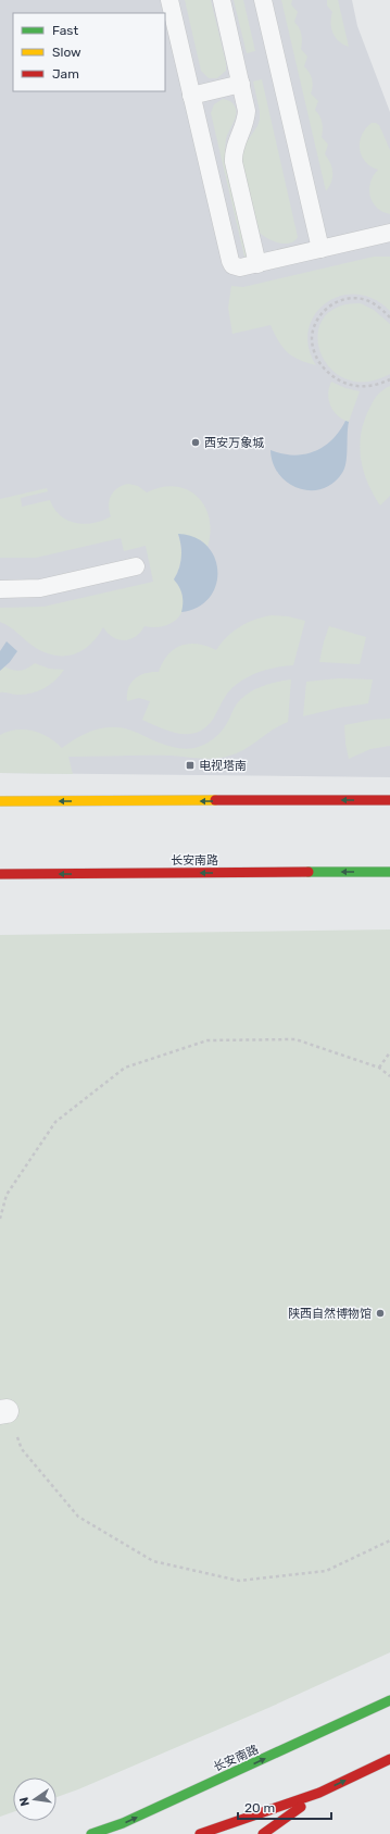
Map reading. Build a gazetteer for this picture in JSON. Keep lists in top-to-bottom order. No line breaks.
{"streets":{"main road":["长安南路"]},"places":{"other":["西安万象城","陕西自然博物馆"],"transit":["电视塔南"]},"legend":["Fast","Slow","Jam"],"scale_bar":"20 m","north":"left"}
